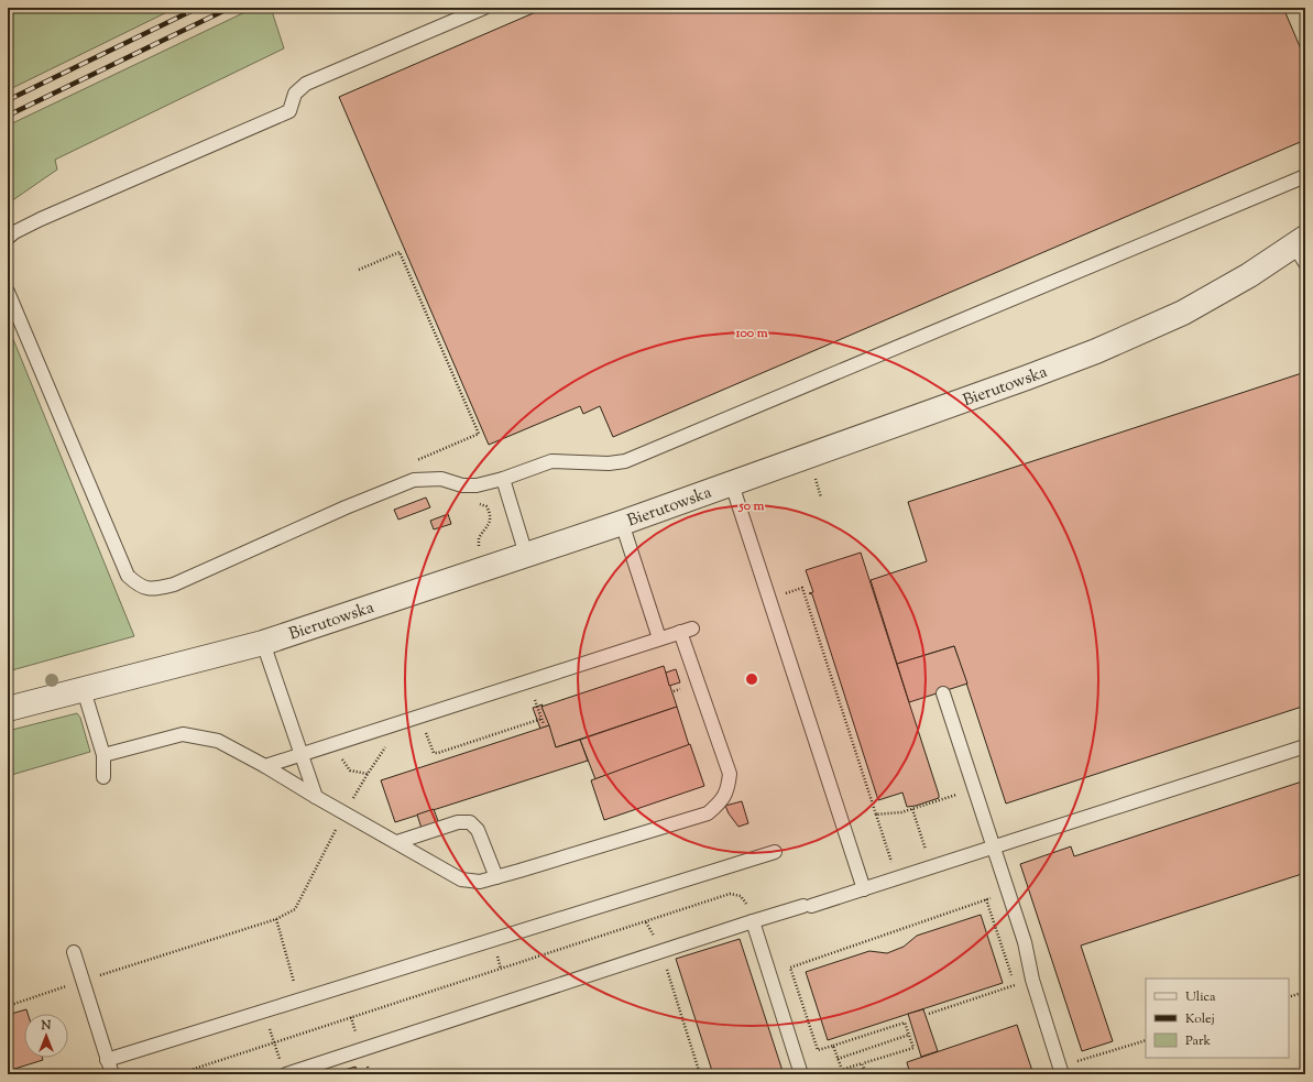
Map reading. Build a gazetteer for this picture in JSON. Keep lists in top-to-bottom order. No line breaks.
{"streets":{"street":["Bierutowska"]},"legend":["Ulica","Kolej","Park"],"north":"top","rings":["100 m","50 m"]}
